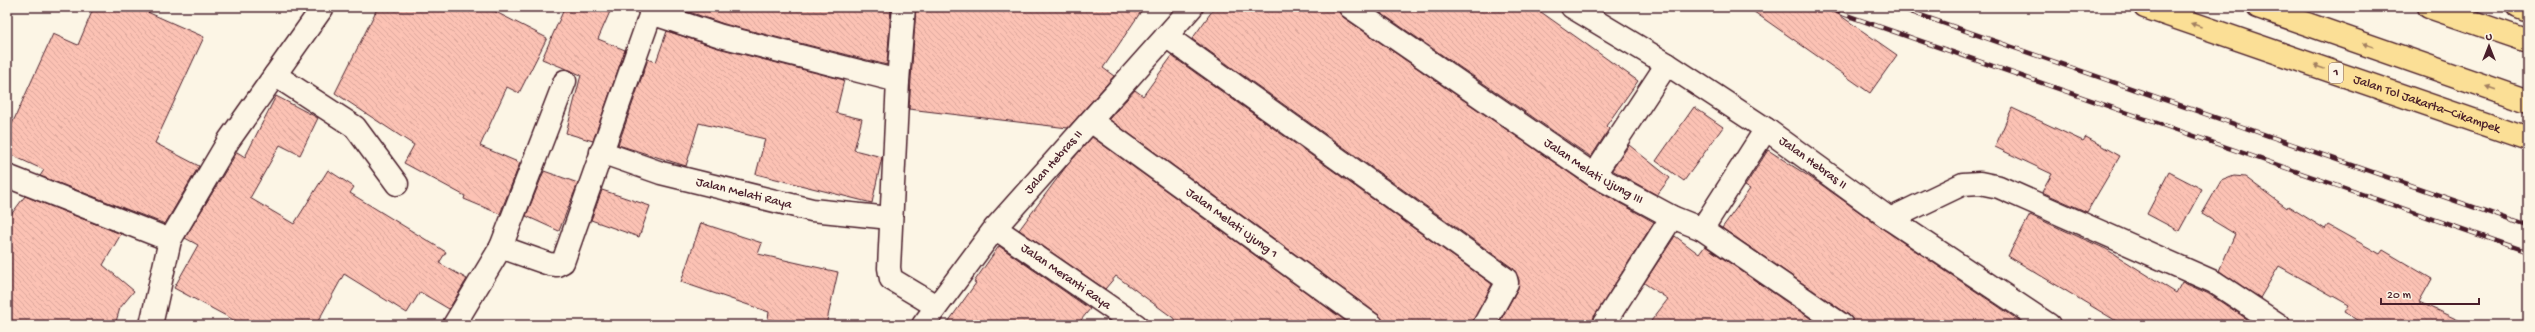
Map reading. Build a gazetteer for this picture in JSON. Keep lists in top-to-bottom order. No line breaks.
{"streets":{"highway":["1","Jalan Tol Jakarta–Cikampek"],"street":["Jalan Hebras II","Jalan Melati Ujung III","Jalan Melati Raya","Jalan Melati Ujung 1","Jalan Meranti Raya"]},"crossings":[["Jalan Hebras II","Jalan Melati Ujung 1"],["Jalan Hebras II","Jalan Meranti Raya"]],"scale_bar":"20 m","north":"top"}
